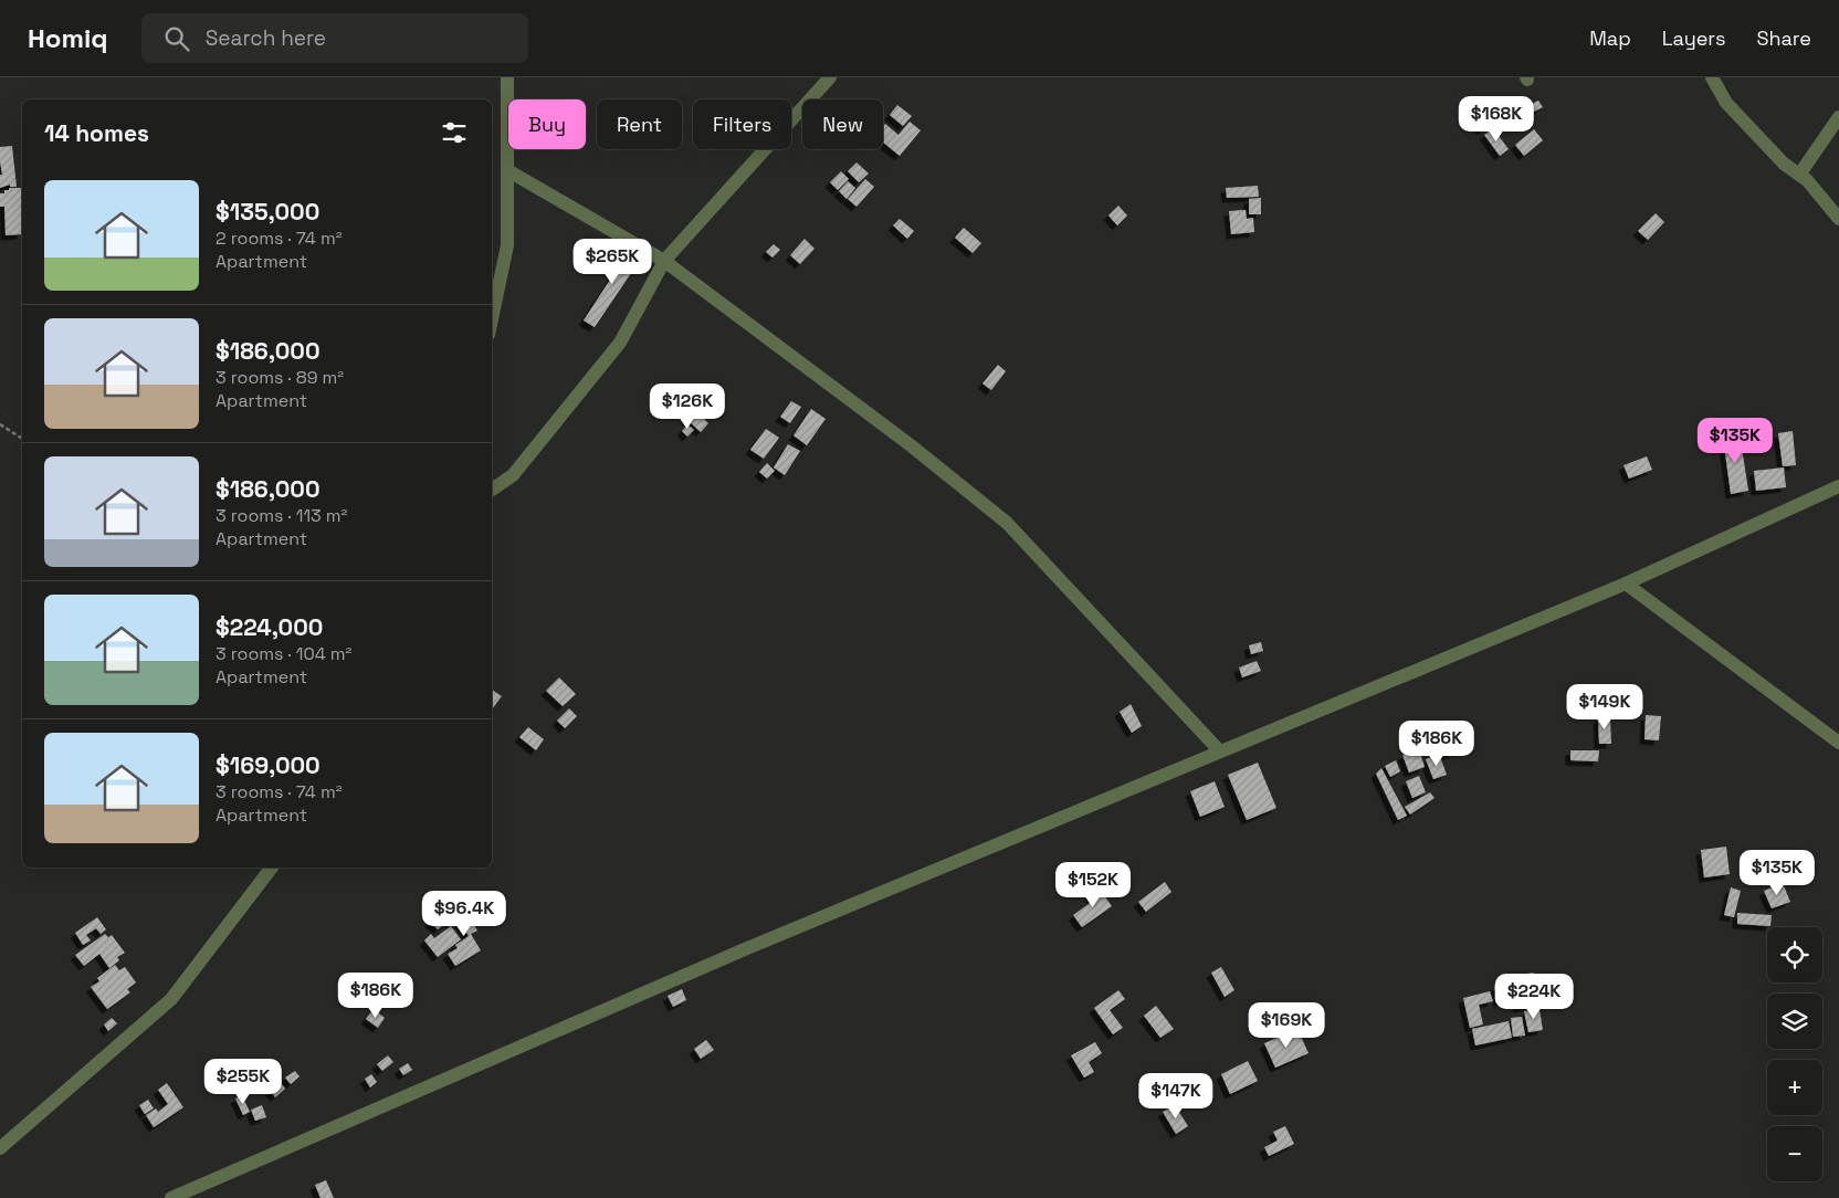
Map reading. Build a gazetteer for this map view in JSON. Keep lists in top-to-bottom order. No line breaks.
{"page":{"header":"Homiq","search":"Search here","nav":["Map","Layers","Share"],"price":["$168K","$265K","$126K","$135K","$149K","$186K","$135K","$152K","$96.4K","$186K","$224K","$169K","$255K","$147K"],"chip":["Buy","Rent","Filters","New"],"heading":"14 homes","list":[{"name":"$135,000","note":"2 rooms · 74 m² · Apartment"},{"name":"$186,000","note":"3 rooms · 89 m² · Apartment"},{"name":"$186,000","note":"3 rooms · 113 m² · Apartment"},{"name":"$224,000","note":"3 rooms · 104 m² · Apartment"},{"name":"$169,000","note":"3 rooms · 74 m² · Apartment"}],"map_buttons":["+","−"]}}
